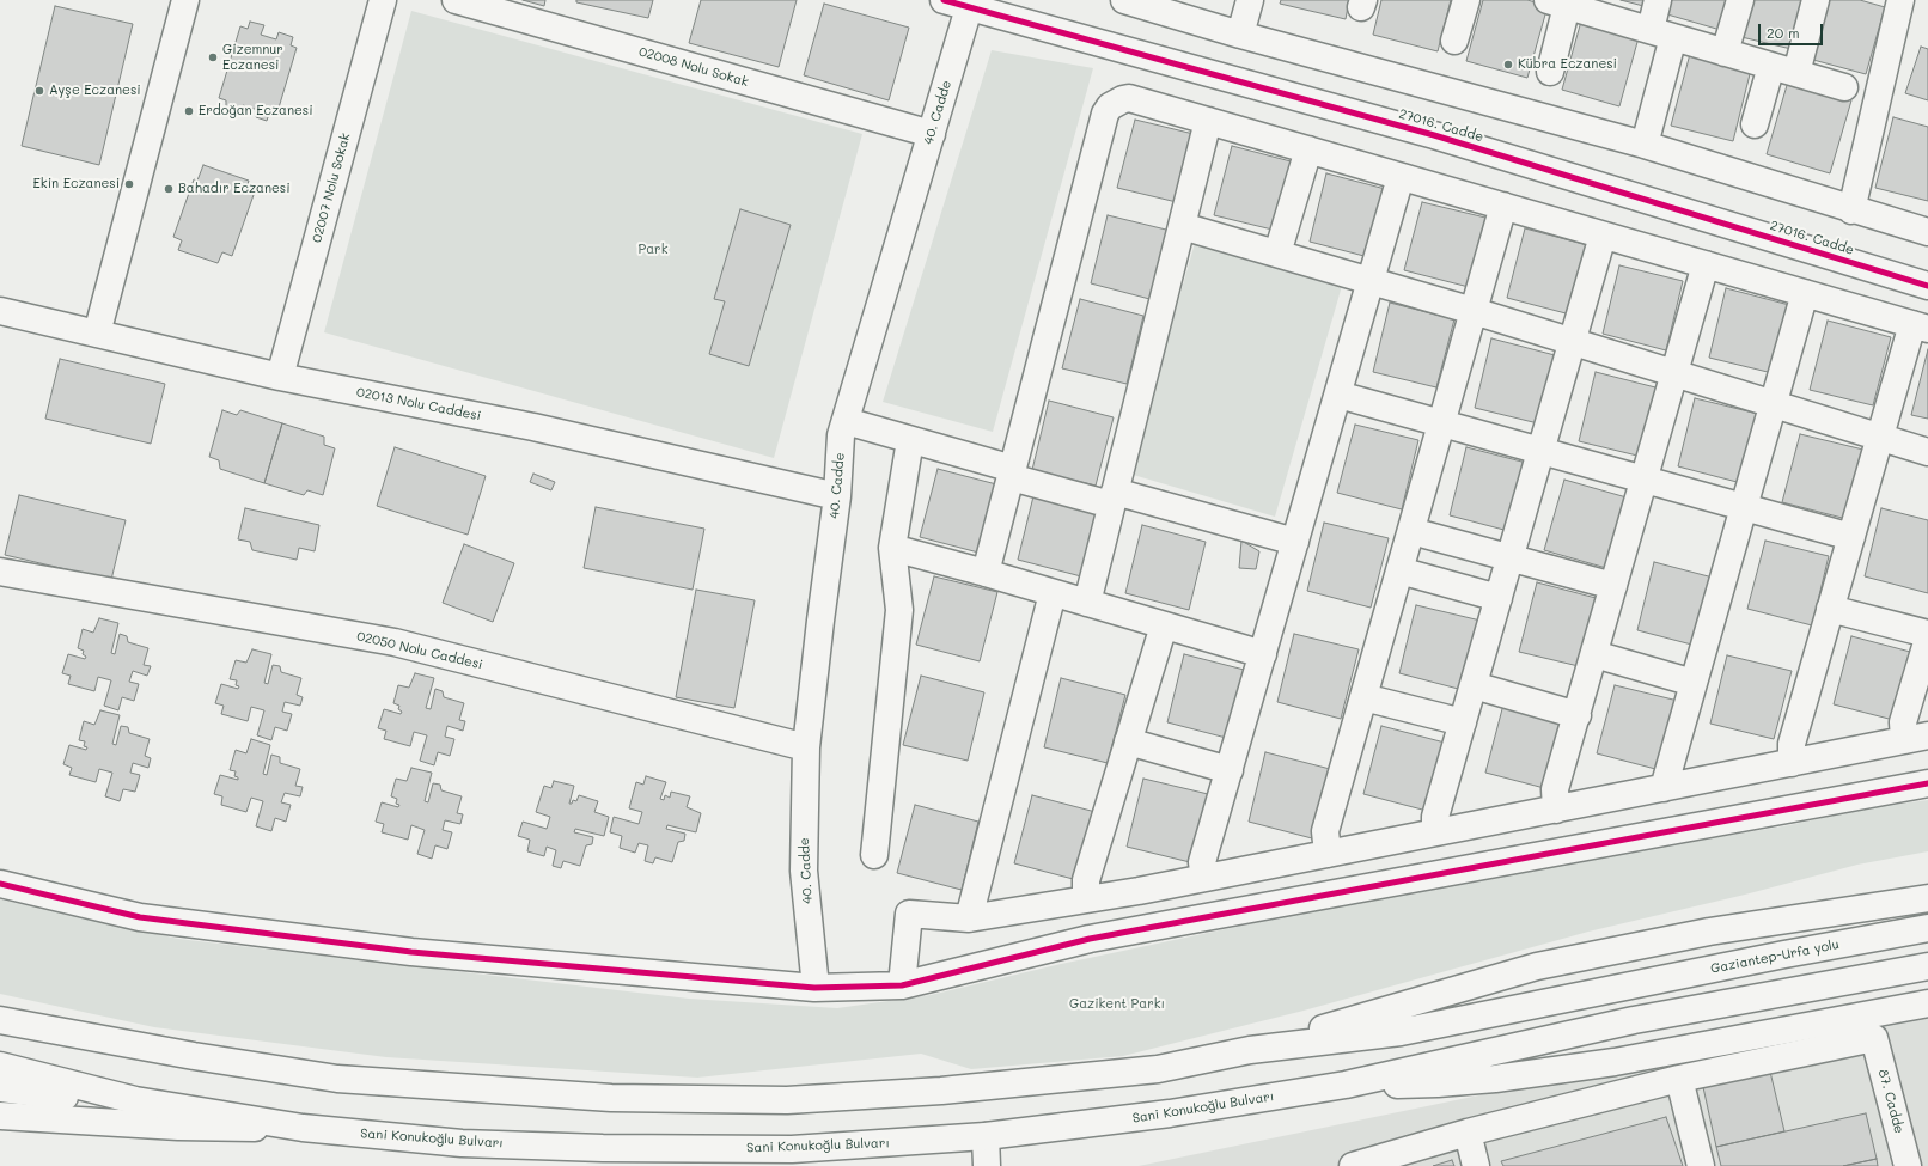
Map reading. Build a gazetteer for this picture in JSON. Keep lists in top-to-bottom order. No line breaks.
{"streets":{"main road":["02008 Nolu Sokak","40. Cadde","27016. Cadde","02007 Nolu Sokak","02013 Nolu Caddesi","02050 Nolu Caddesi","Gaziantep-Urfa yolu","87. Cadde","Sani Konukoğlu Bulvarı"]},"crossings":[["02008 Nolu Sokak","40. Cadde"],["40. Cadde","27016. Cadde"],["40. Cadde","02013 Nolu Caddesi"],["40. Cadde","02050 Nolu Caddesi"],["02007 Nolu Sokak","02013 Nolu Caddesi"]],"parks":["Park","Gazikent Parkı"],"places":["Gizemnur Eczanesi","Kübra Eczanesi","Ayşe Eczanesi","Erdoğan Eczanesi","Ekin Eczanesi","Bahadır Eczanesi"],"scale_bar":"20 m"}
